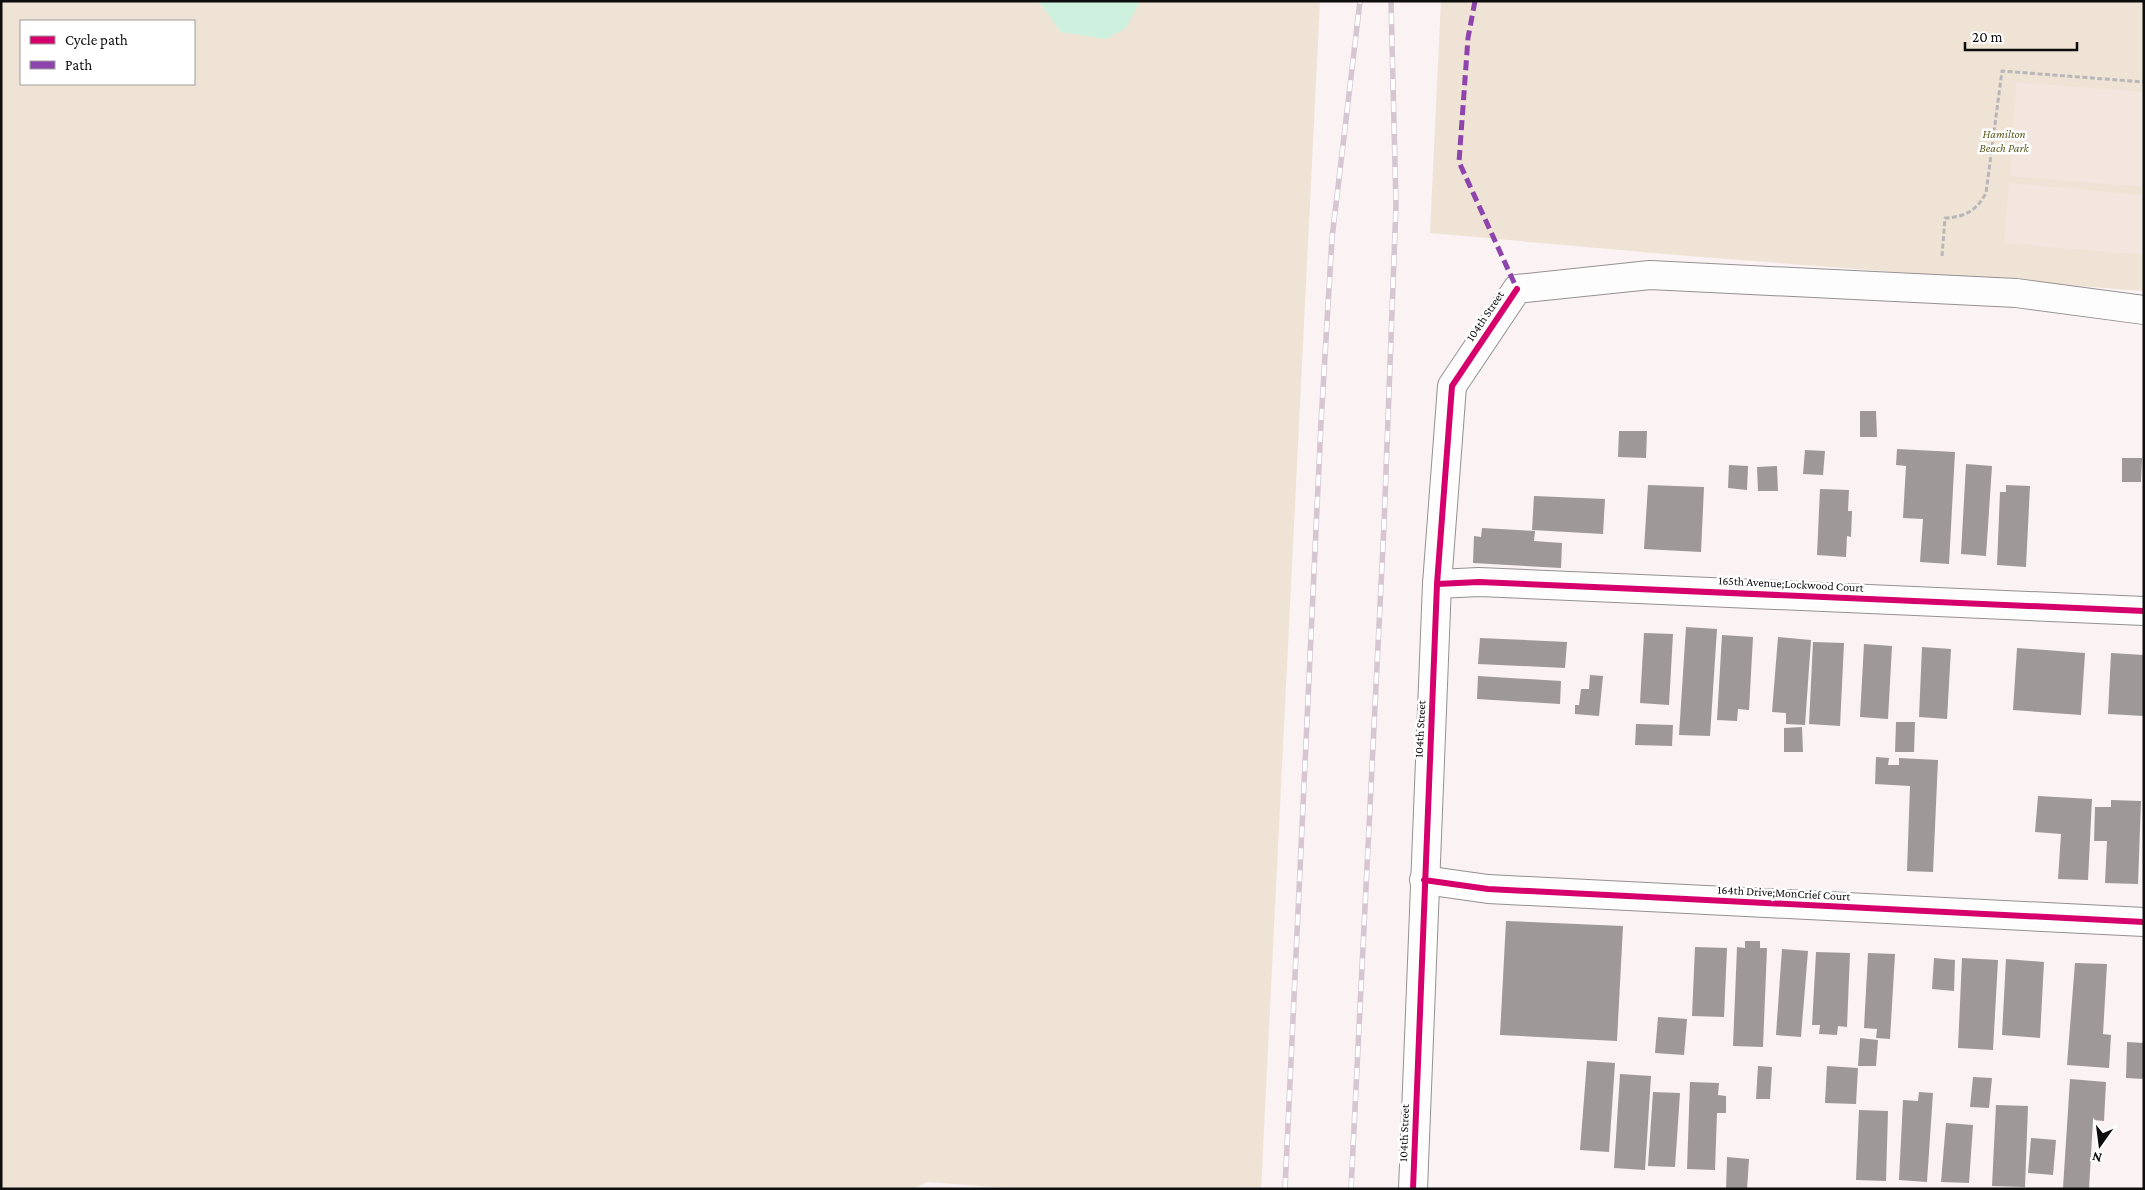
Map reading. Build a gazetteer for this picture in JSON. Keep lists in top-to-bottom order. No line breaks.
{"streets":{"street":["104th Street","165th Avenue;Lockwood Court","164th Drive;MonCrief Court"]},"crossings":[["104th Street","165th Avenue;Lockwood Court"],["104th Street","164th Drive;MonCrief Court"]],"parks":["Hamilton Beach Park"],"legend":["Cycle path","Path"],"scale_bar":"20 m","north":"bottom"}
